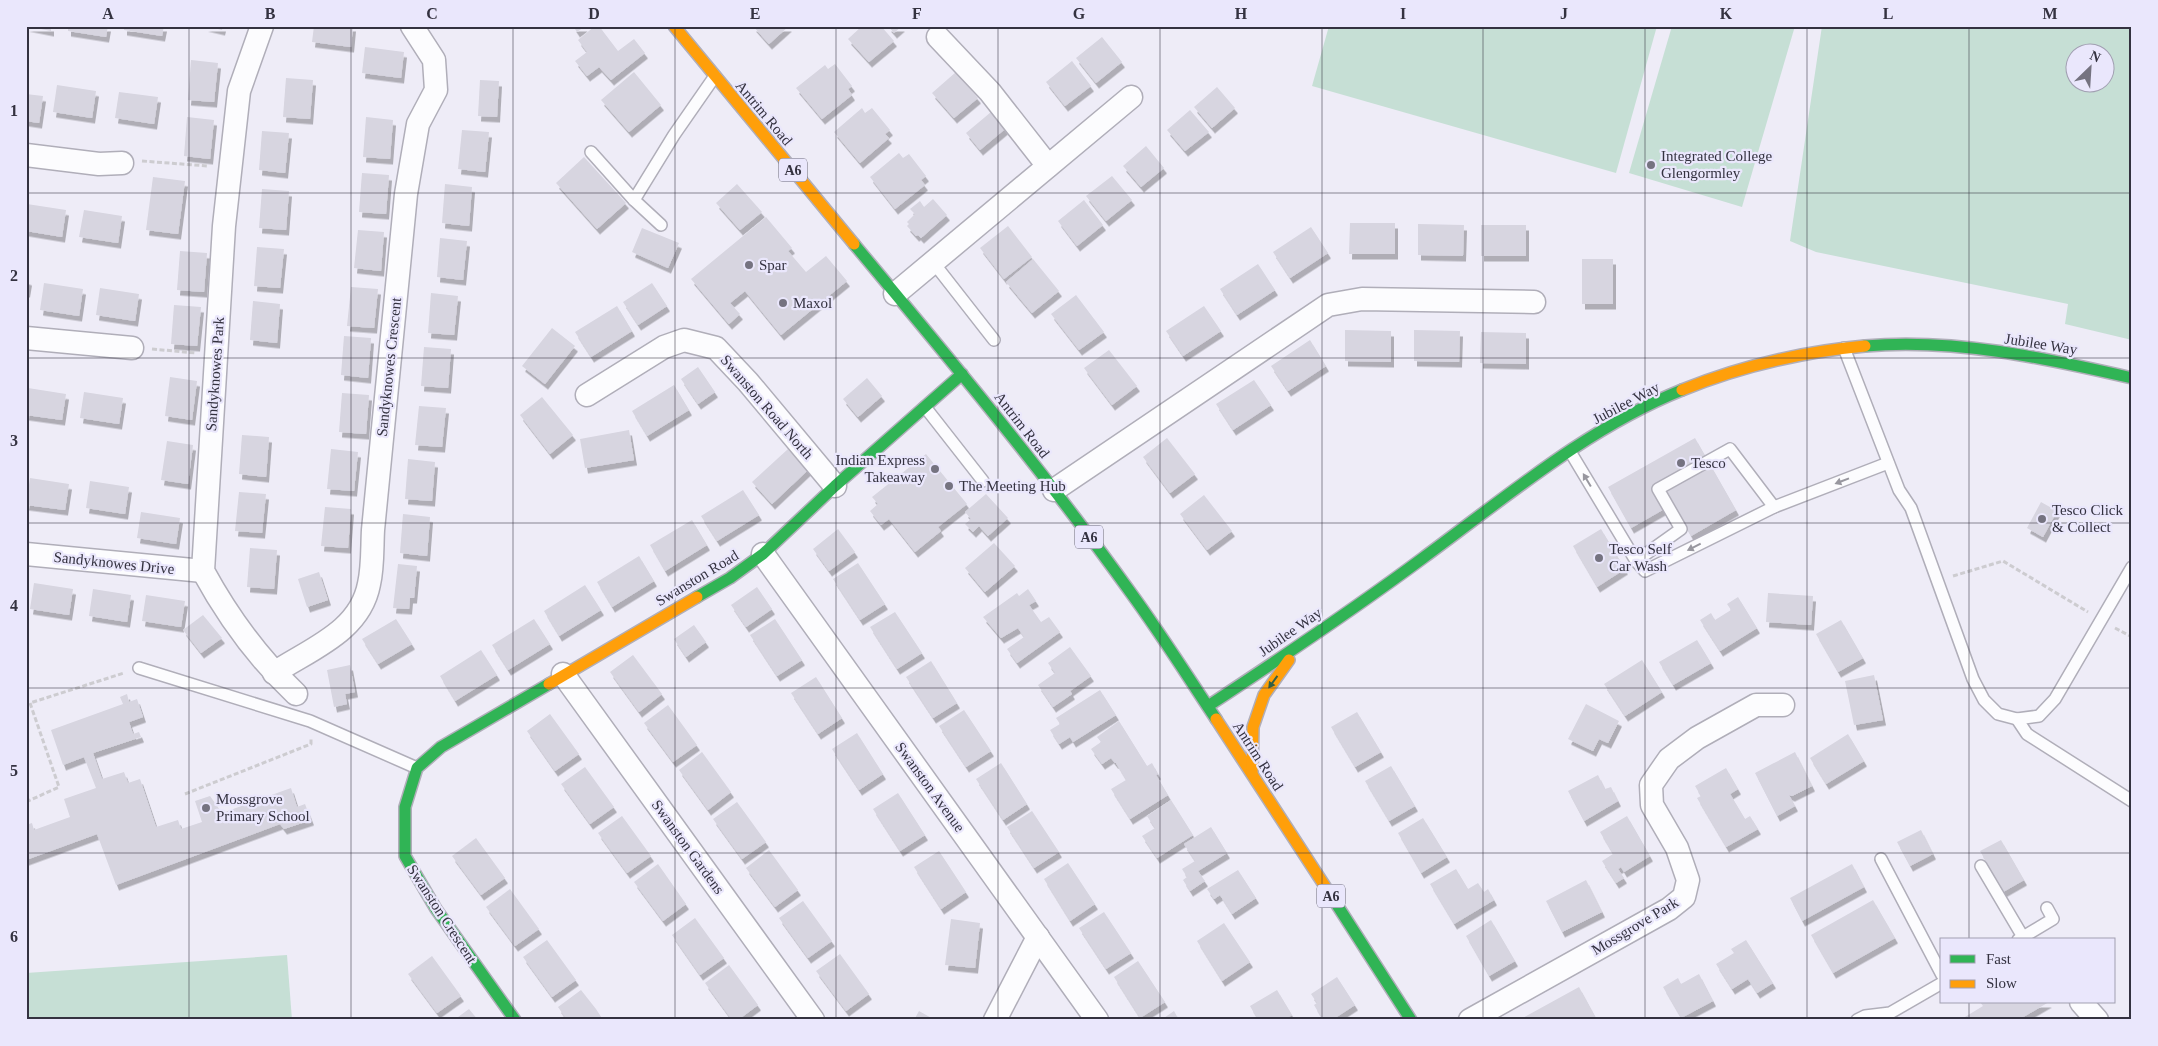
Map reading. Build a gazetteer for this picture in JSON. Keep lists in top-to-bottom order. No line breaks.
{"streets":{"street":["Antrim Road","A6","Jubilee Way","Sandyknowes Crescent","Sandyknowes Park","Swanston Road North","Sandyknowes Drive","Swanston Road","Swanston Avenue","Swanston Gardens","Swanston Crescent","Mossgrove Park"]},"crossings":[["Antrim Road","Jubilee Way"],["Antrim Road","Swanston Road"],["Sandyknowes Park","Sandyknowes Drive"],["Swanston Road North","Swanston Road"],["Swanston Road","Swanston Avenue"],["Swanston Road","Swanston Gardens"],["Swanston Road","Swanston Crescent"]],"places":["Integrated College Glengormley","Spar","Maxol","Tesco","Indian Express Takeaway","The Meeting Hub","Tesco Click & Collect","Tesco Self Car Wash","Mossgrove Primary School"],"legend":["Fast","Slow"],"north":"top right","grid":{"columns":["A","B","C","D","E","F","G","H","I","J","K","L","M"],"rows":["1","2","3","4","5","6"]}}
